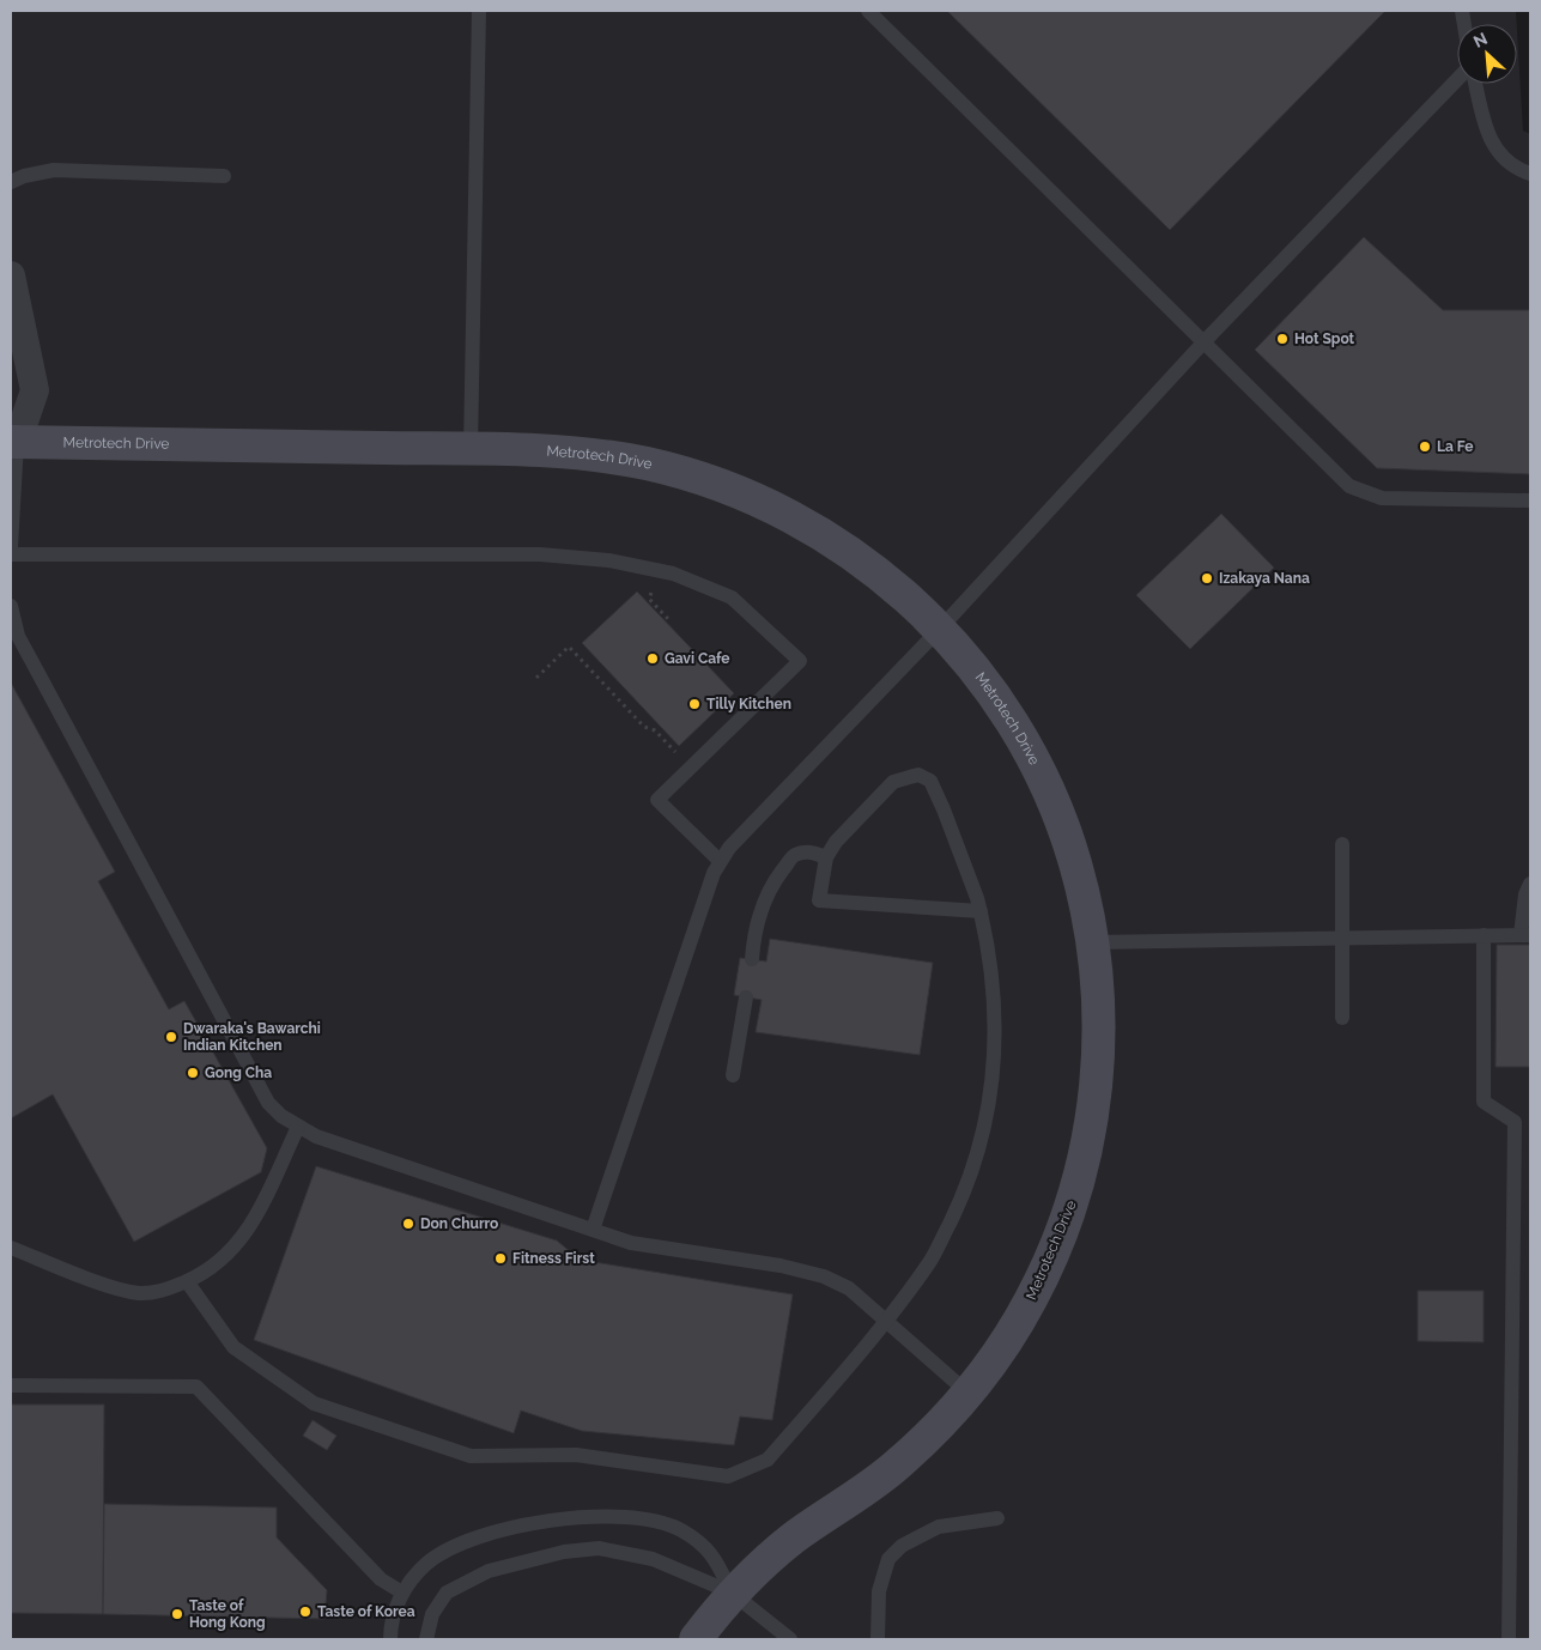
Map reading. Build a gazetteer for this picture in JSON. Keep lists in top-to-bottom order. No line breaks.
{"streets":{"street":["Metrotech Drive"]},"places":["Hot Spot","La Fe","Izakaya Nana","Gavi Cafe","Tilly Kitchen","Dwaraka's Bawarchi Indian Kitchen","Gong Cha","Don Churro","Fitness First","Taste of Korea","Taste of Hong Kong"],"north":"top left"}
